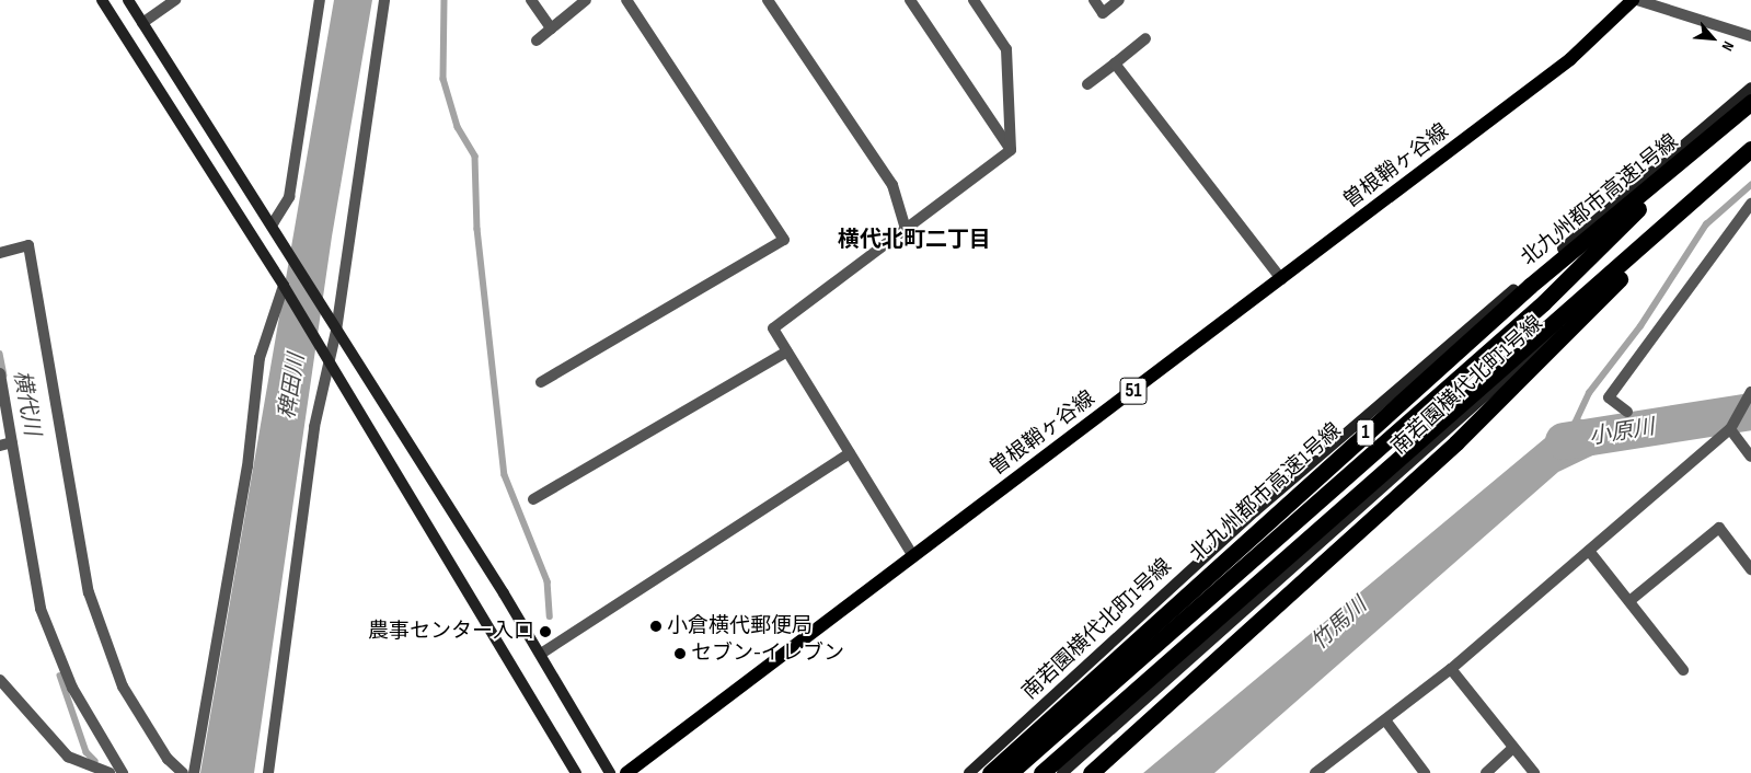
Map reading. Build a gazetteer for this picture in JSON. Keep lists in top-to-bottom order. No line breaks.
{"streets":{"highway":["北九州都市高速1号線","1"],"main road":["曽根鞘ヶ谷線","51"],"street":["南若園横代北町1号線"]},"districts":["横代北町二丁目"],"water":["稗田川","横代川","小原川","竹馬川"],"places":["小倉横代郵便局","農事センター入口","セブン-イレブン"],"north":"bottom right"}
